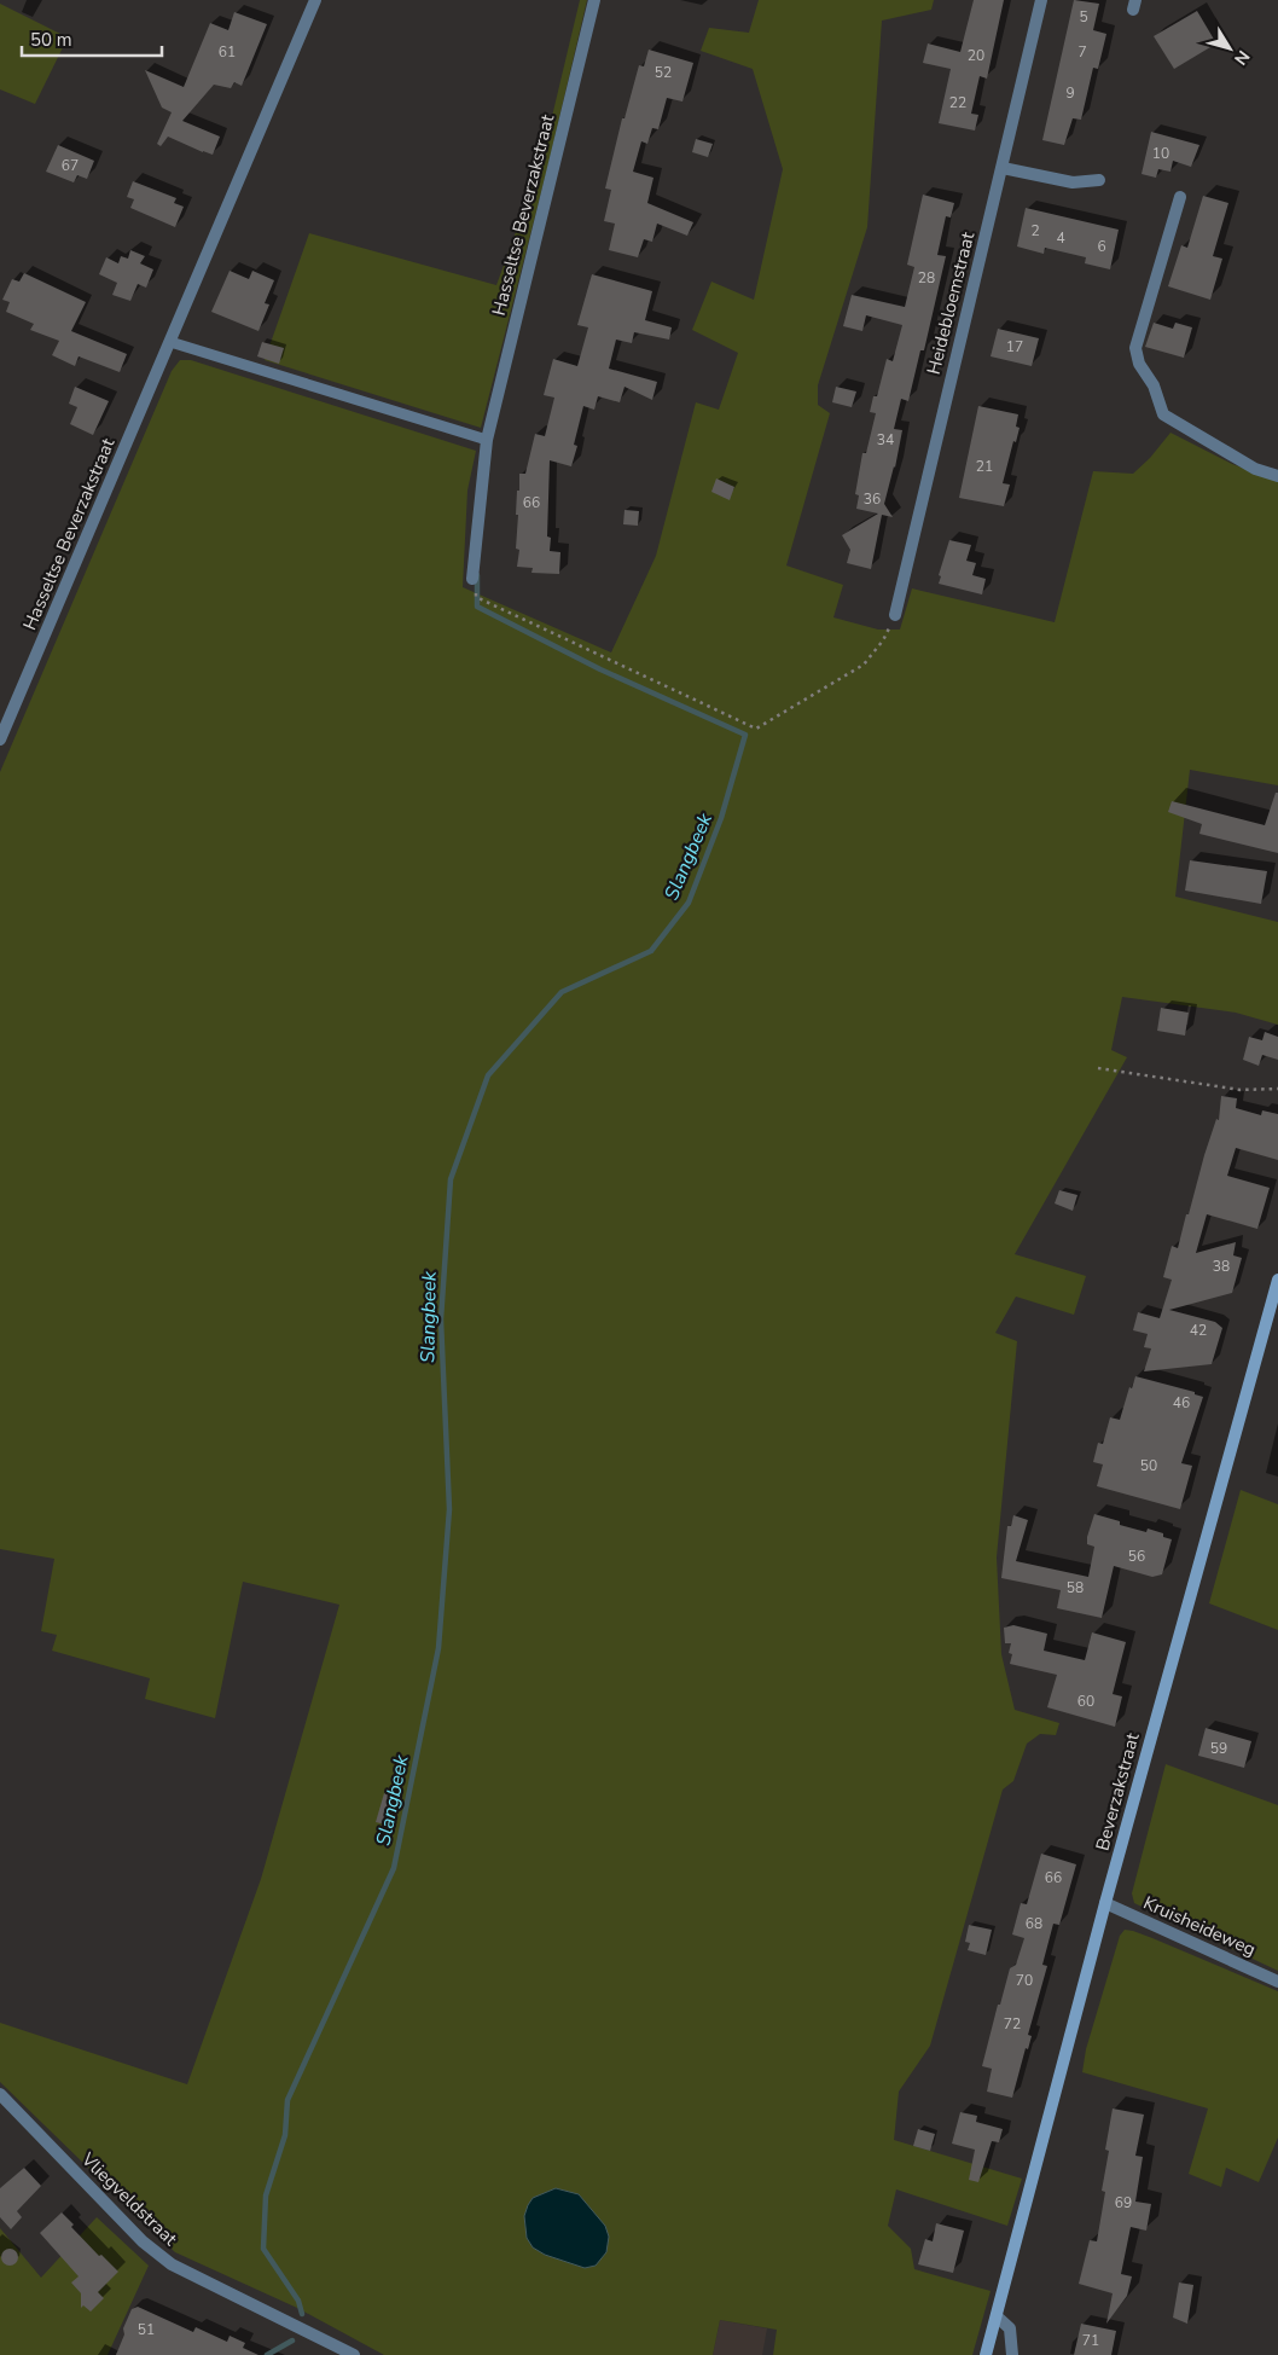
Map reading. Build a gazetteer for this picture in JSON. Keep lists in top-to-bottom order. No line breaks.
{"streets":{"street":["Hasseltse Beverzakstraat","Heidebloemstraat","Beverzakstraat","Kruisheideweg","Vliegveldstraat"]},"crossings":[["Beverzakstraat","Kruisheideweg"]],"water":["Slangbeek"],"house_numbers":["5","61","7","20","52","9","22","10","67","2","4","6","28","17","34","21","36","66","38","42","46","50","56","58","60","59","66","68","70","72","69","51","71"],"scale_bar":"50 m","north":"bottom right"}
